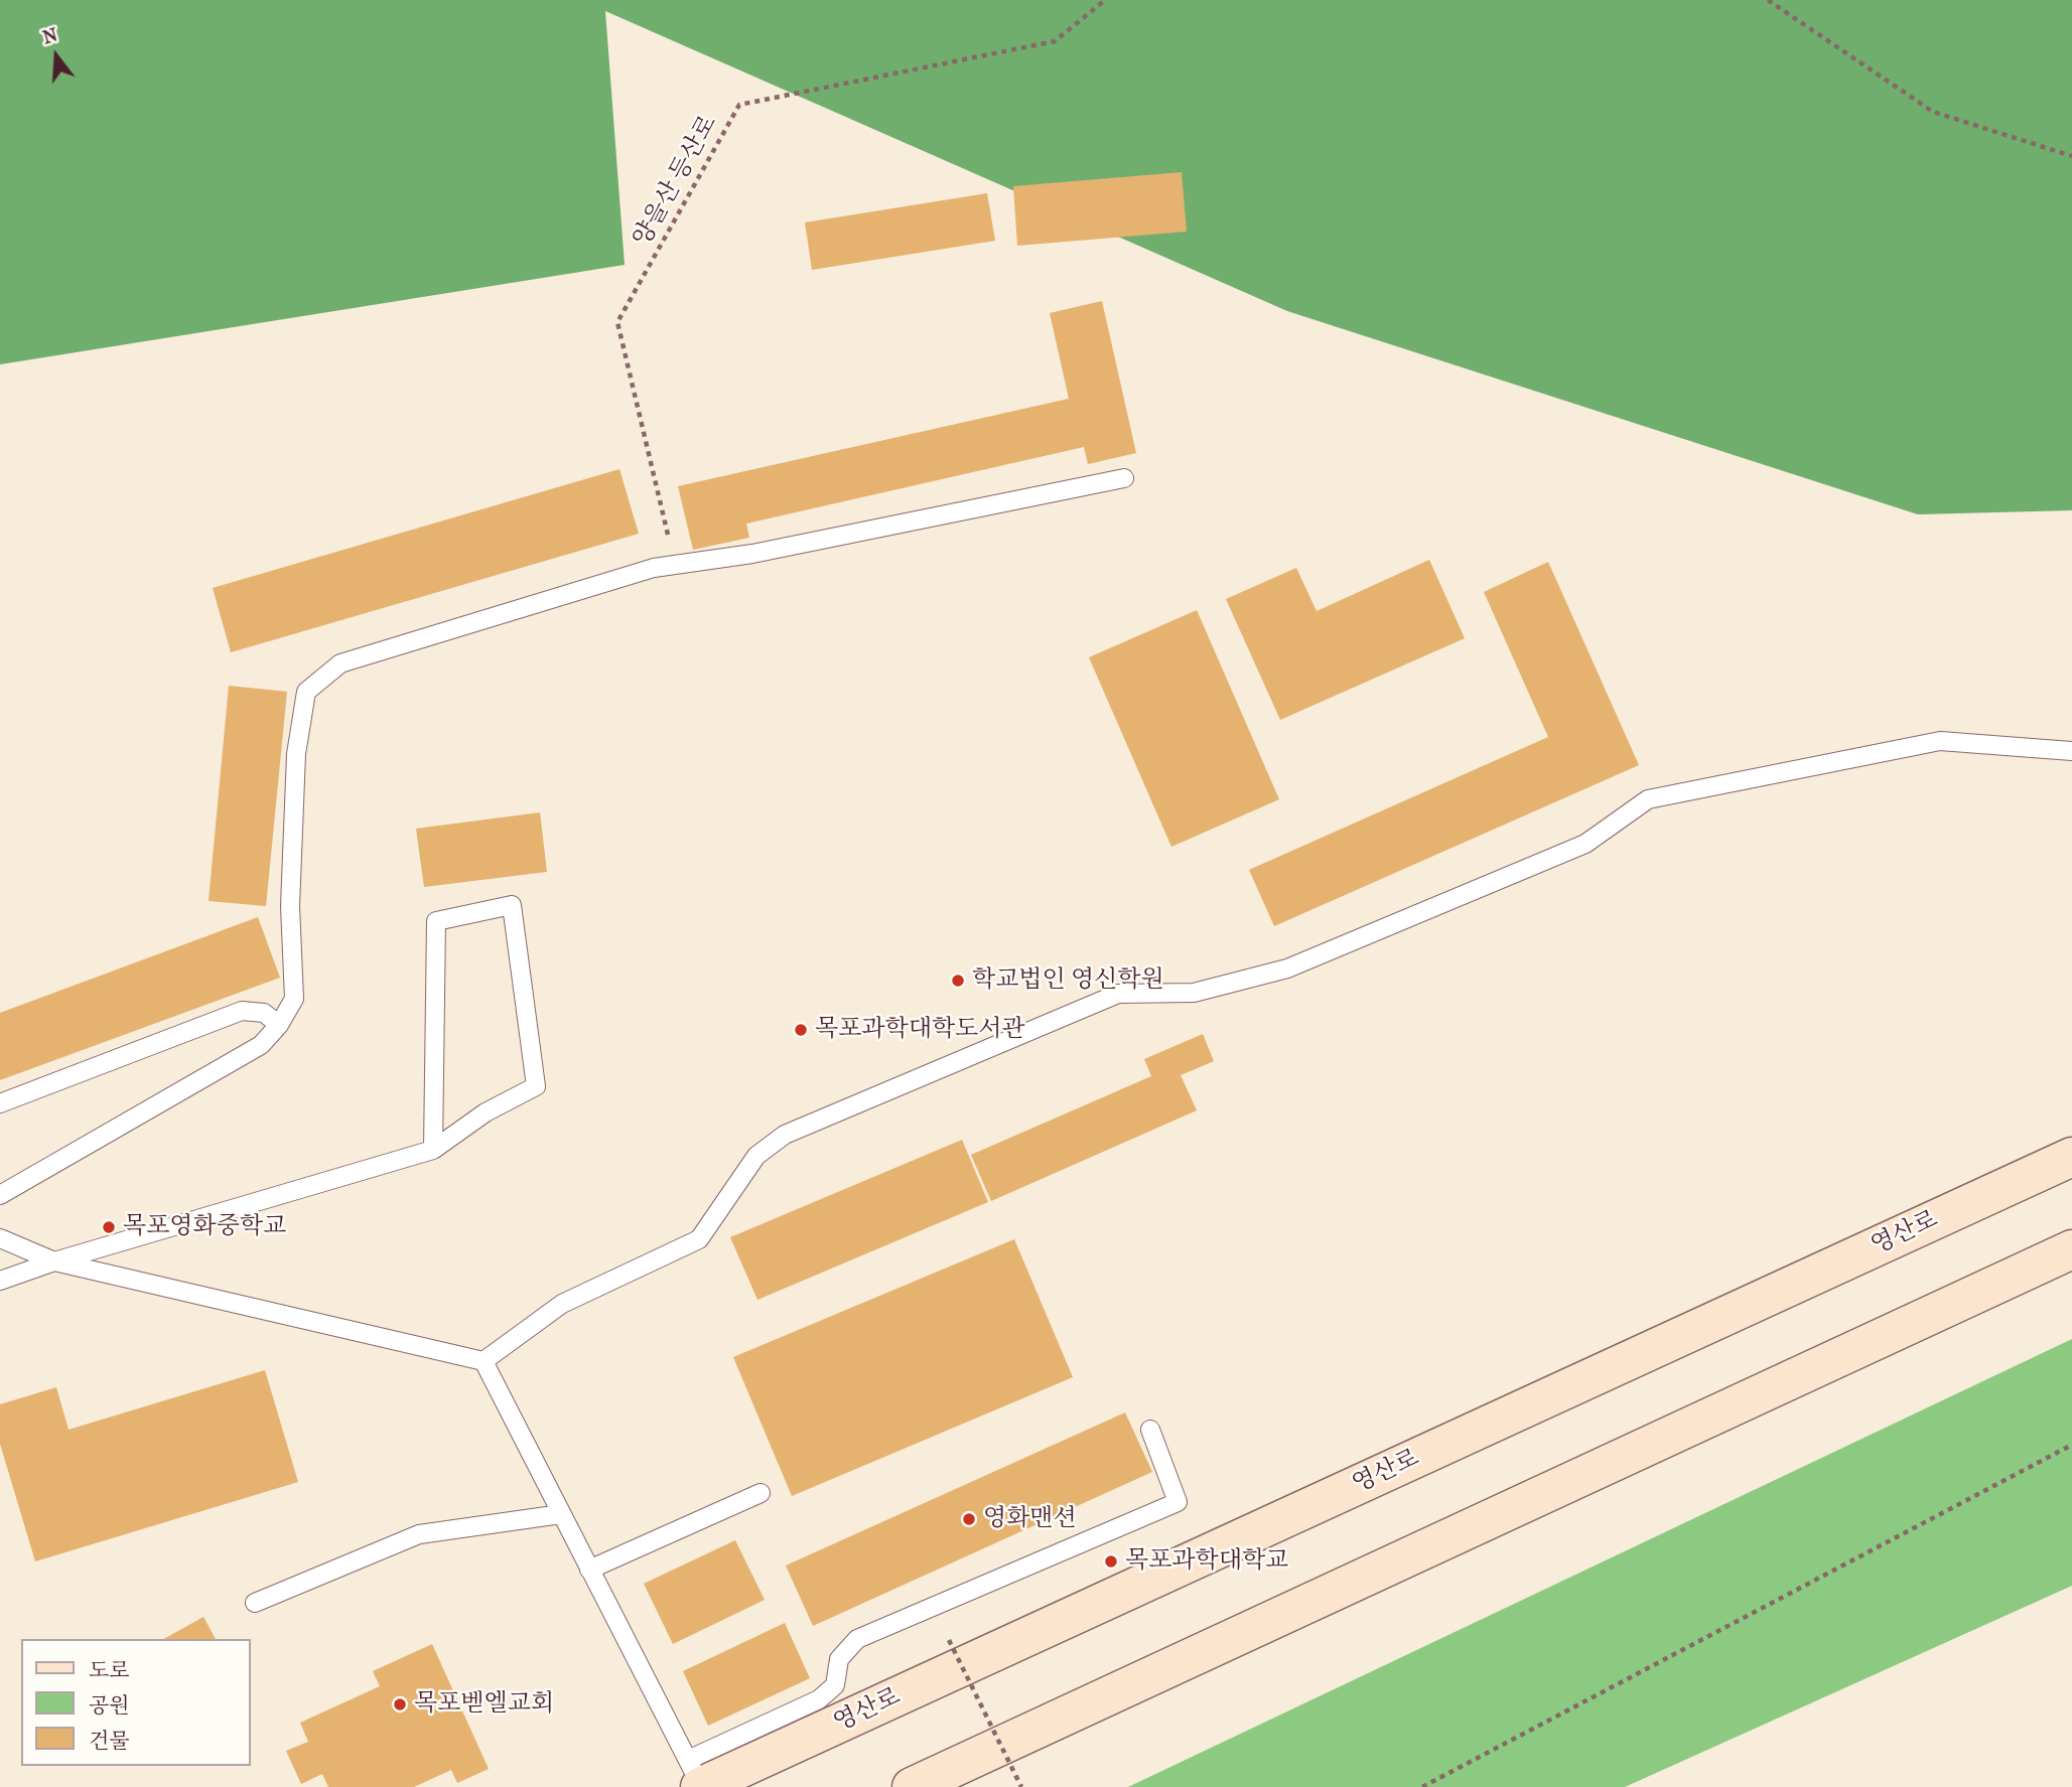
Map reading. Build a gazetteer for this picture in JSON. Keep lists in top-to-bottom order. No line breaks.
{"streets":{"street":["영산로"],"path":["양을산 등산로"]},"places":["학교법인 영신학원","목포과학대학도서관","목포영화중학교","영화맨션","목포과학대학교","목포벧엘교회"],"legend":["도로","공원","건물"],"north":"top"}
